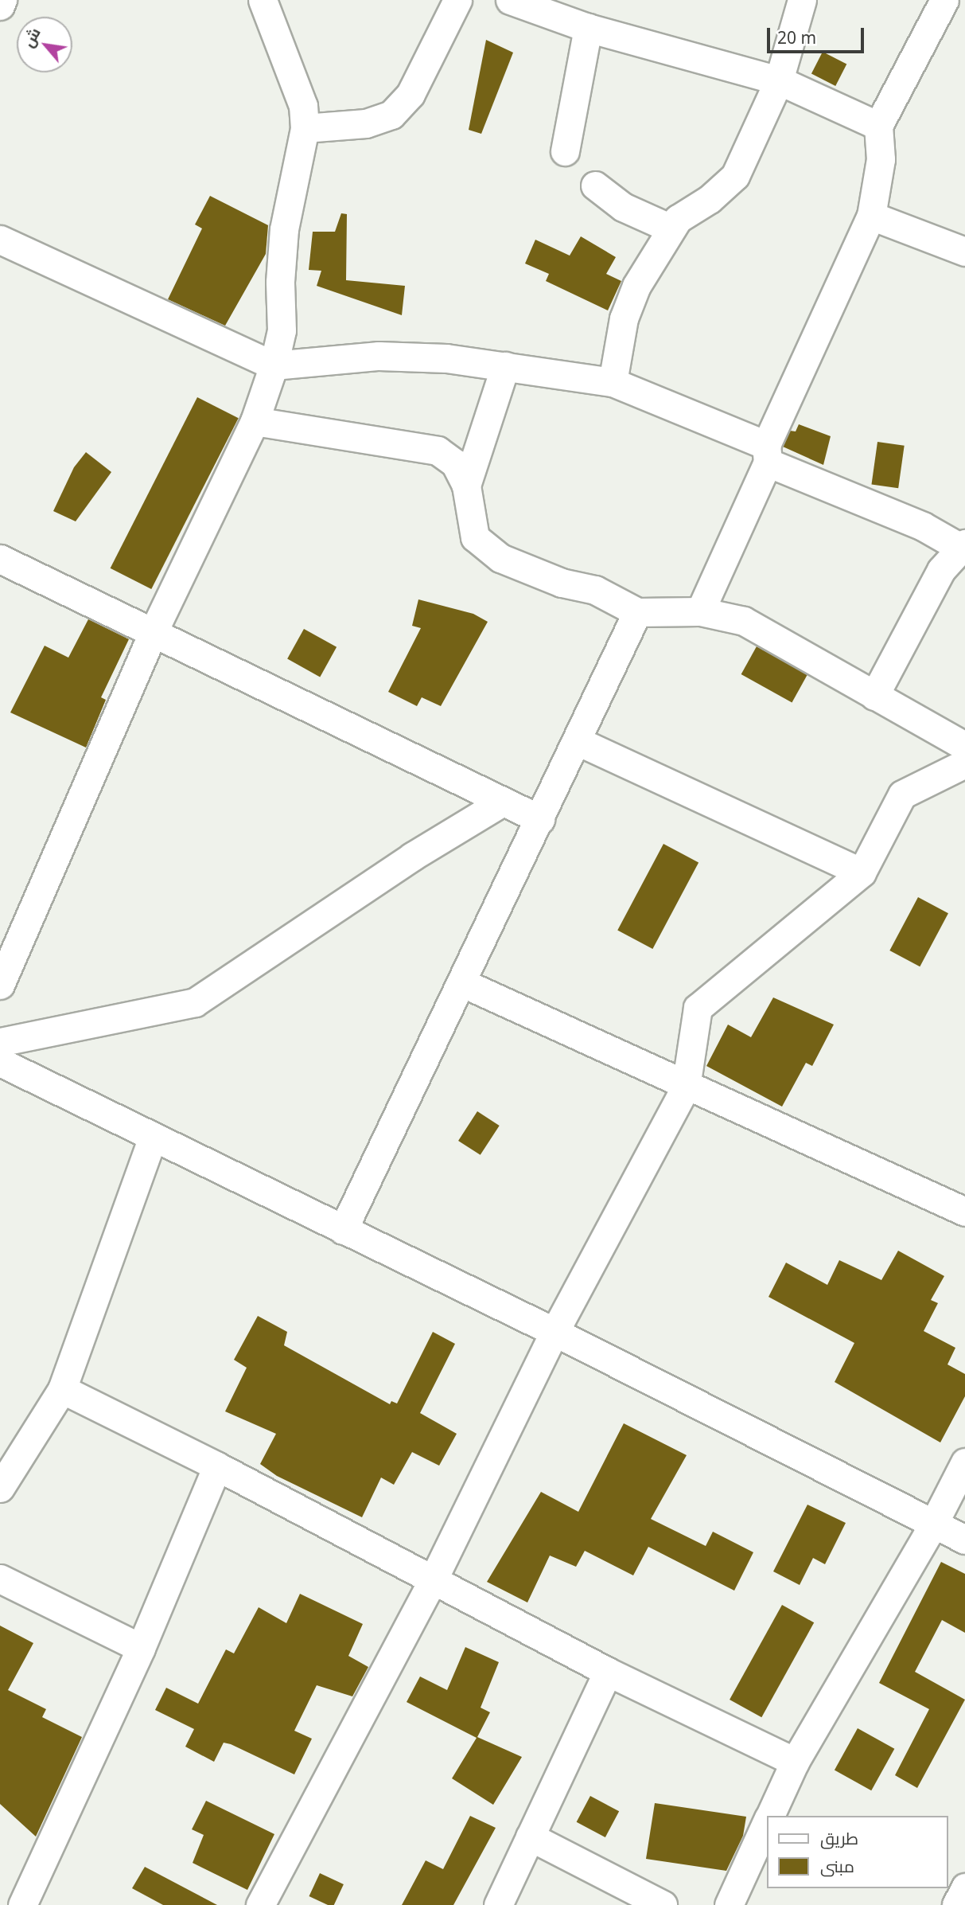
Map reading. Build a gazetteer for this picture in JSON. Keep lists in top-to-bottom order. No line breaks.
{"legend":["طريق","مبنى"],"scale_bar":"20 m","north":"top left"}
